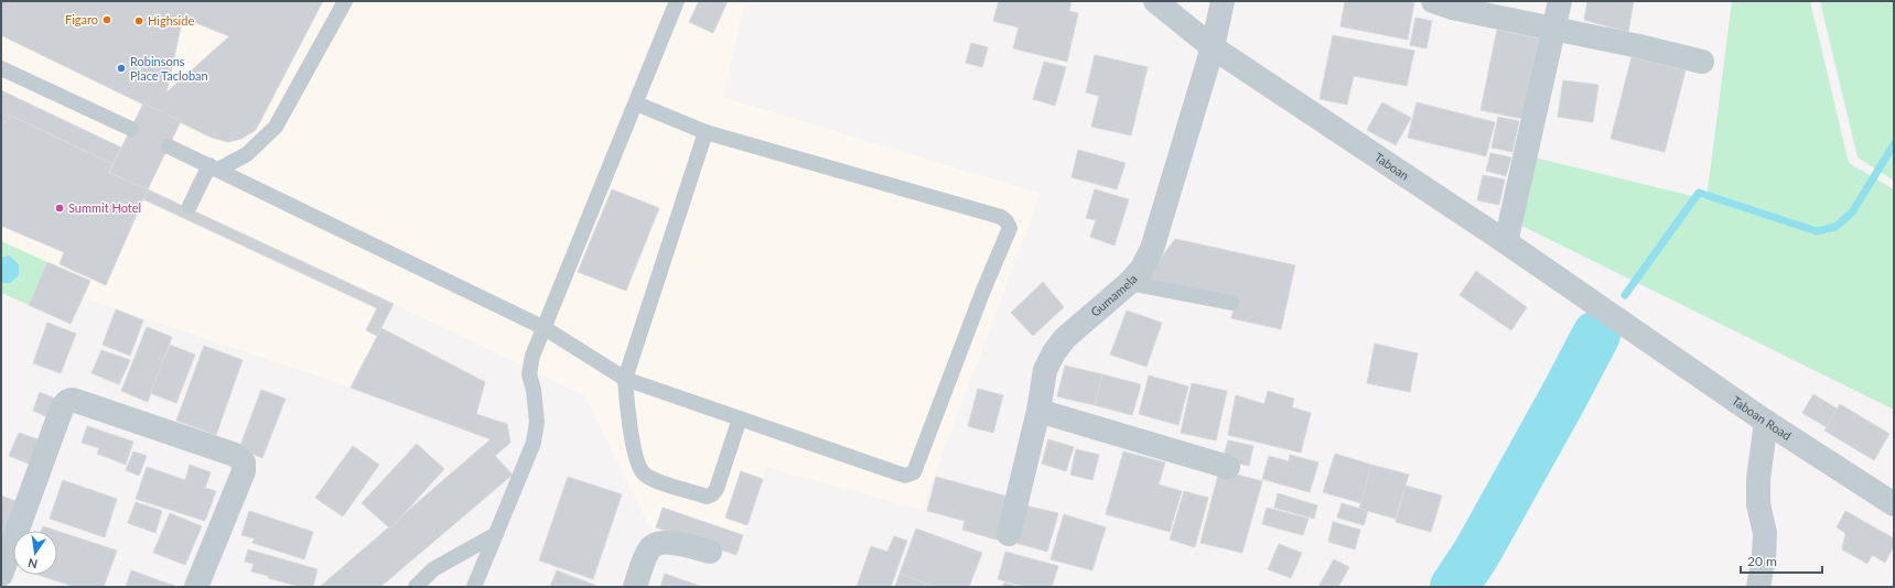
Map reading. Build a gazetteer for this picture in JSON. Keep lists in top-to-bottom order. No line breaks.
{"streets":{"street":["Taboan","Gumamela","Taboan Road"]},"crossings":[["Taboan","Gumamela"],["Taboan","Taboan Road"]],"places":["Figaro","Highside","Robinsons Place Tacloban","Summit Hotel"],"scale_bar":"20 m","north":"bottom"}
